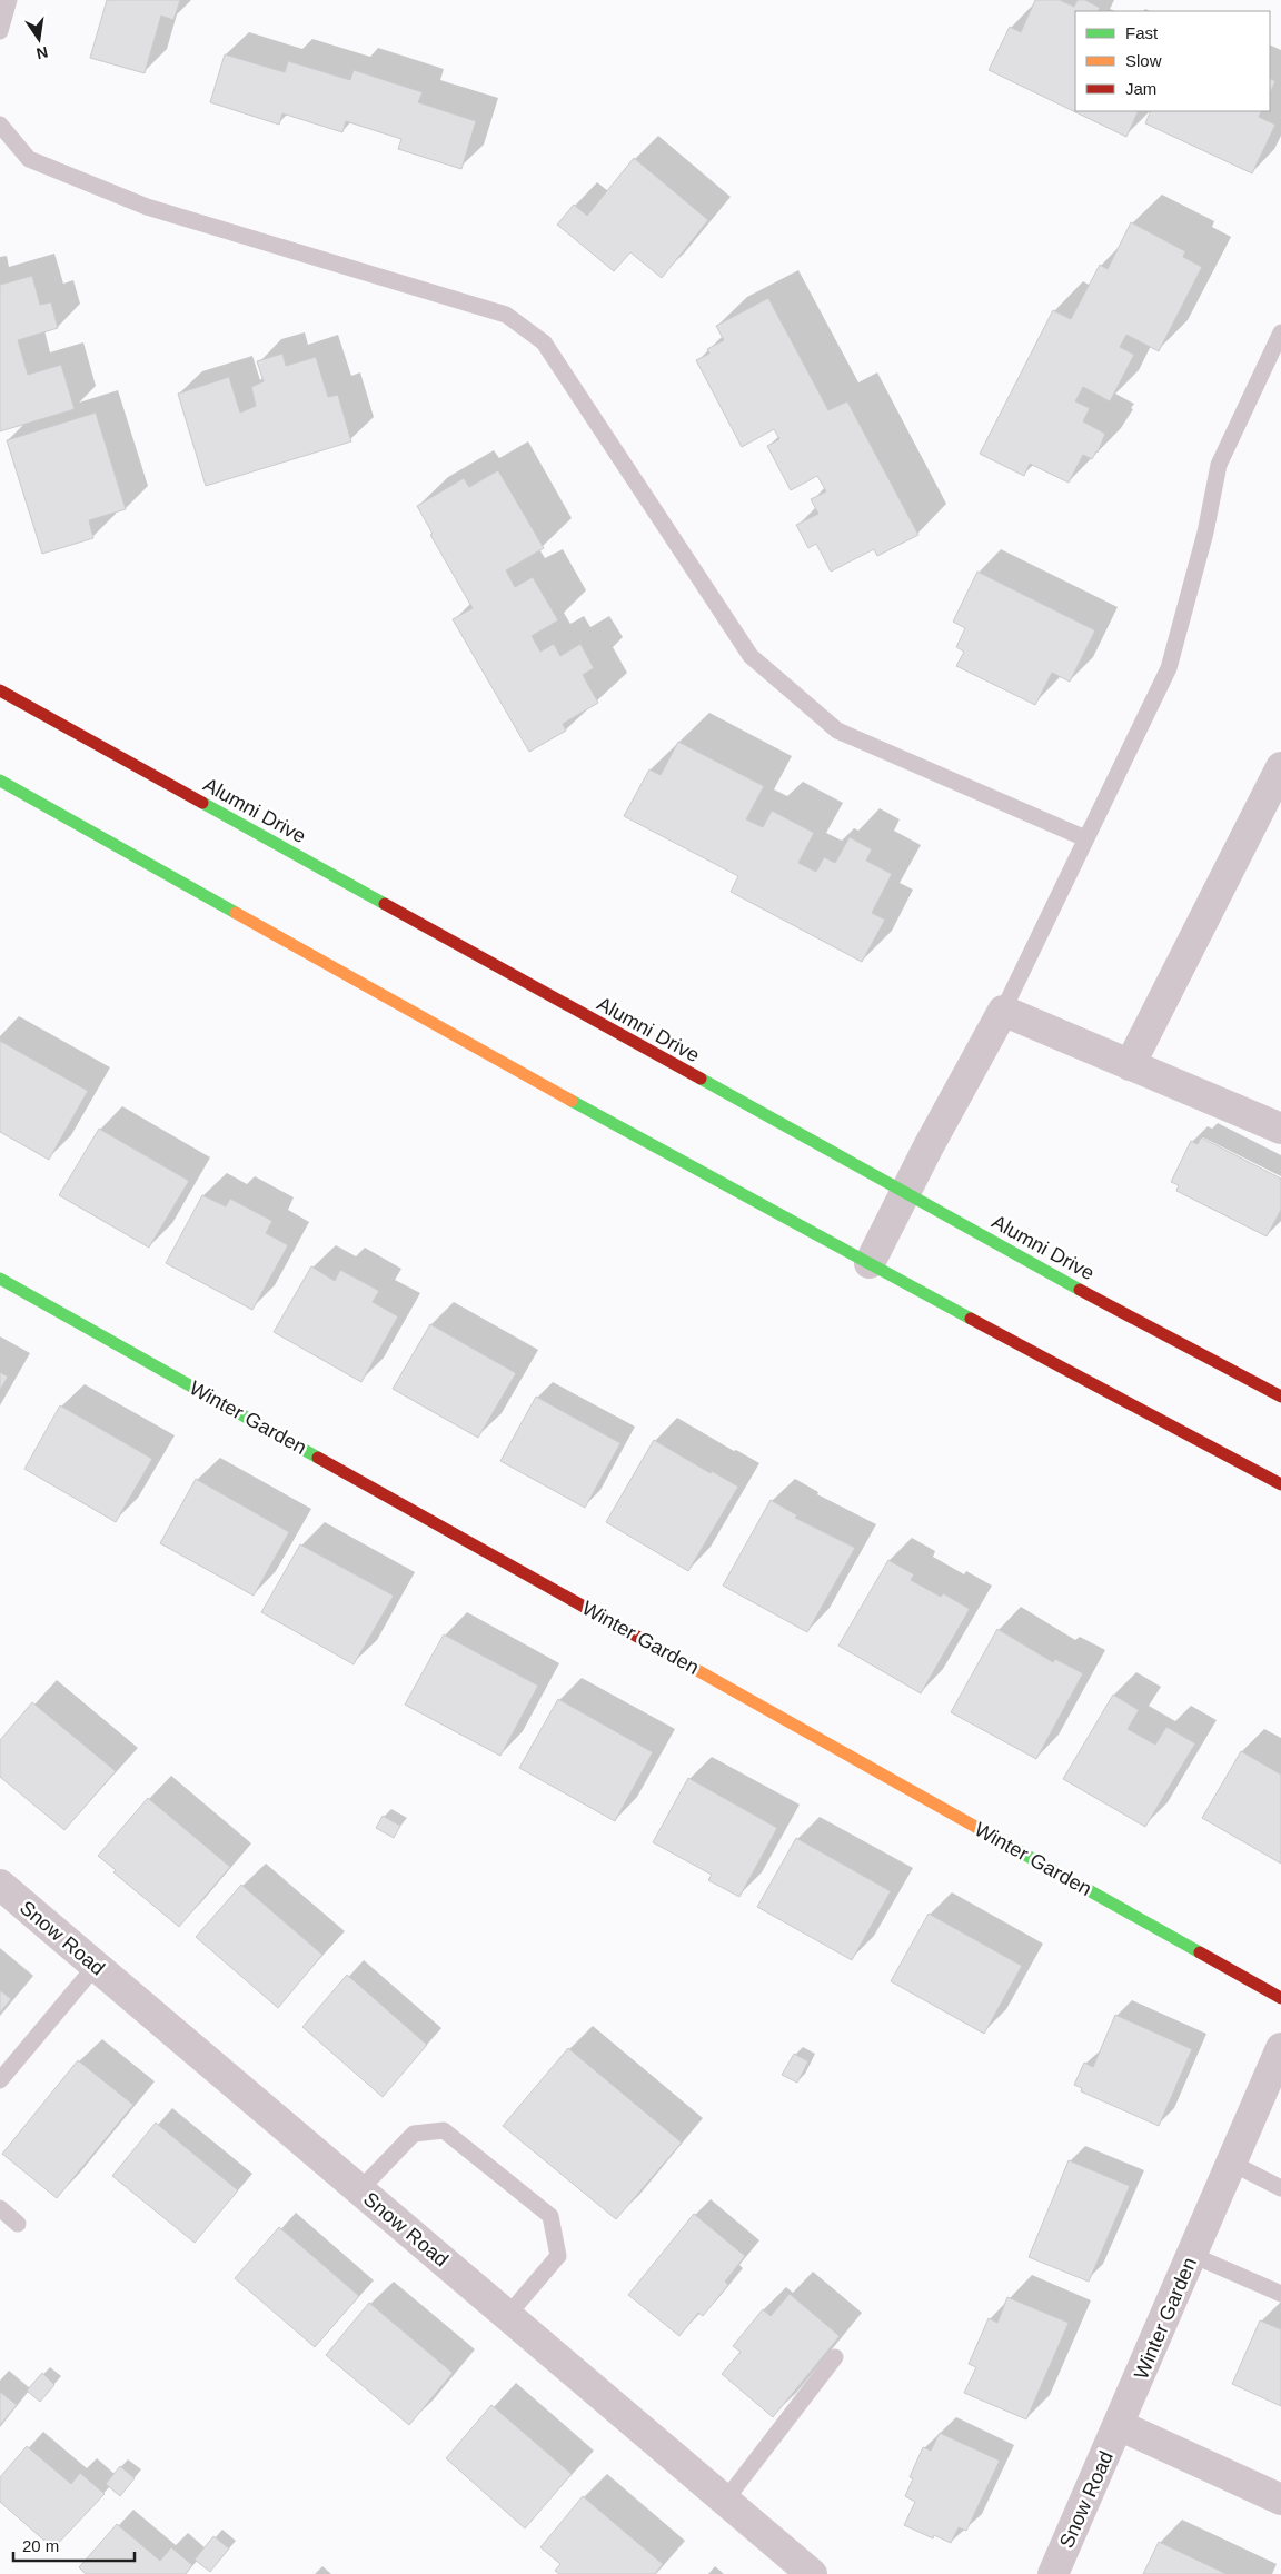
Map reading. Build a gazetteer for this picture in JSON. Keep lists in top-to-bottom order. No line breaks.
{"streets":{"main road":["Alumni Drive","Winter Garden"],"street":["Snow Road"]},"crossings":[["Winter Garden","Snow Road"]],"legend":["Fast","Slow","Jam"],"scale_bar":"20 m","north":"bottom"}
